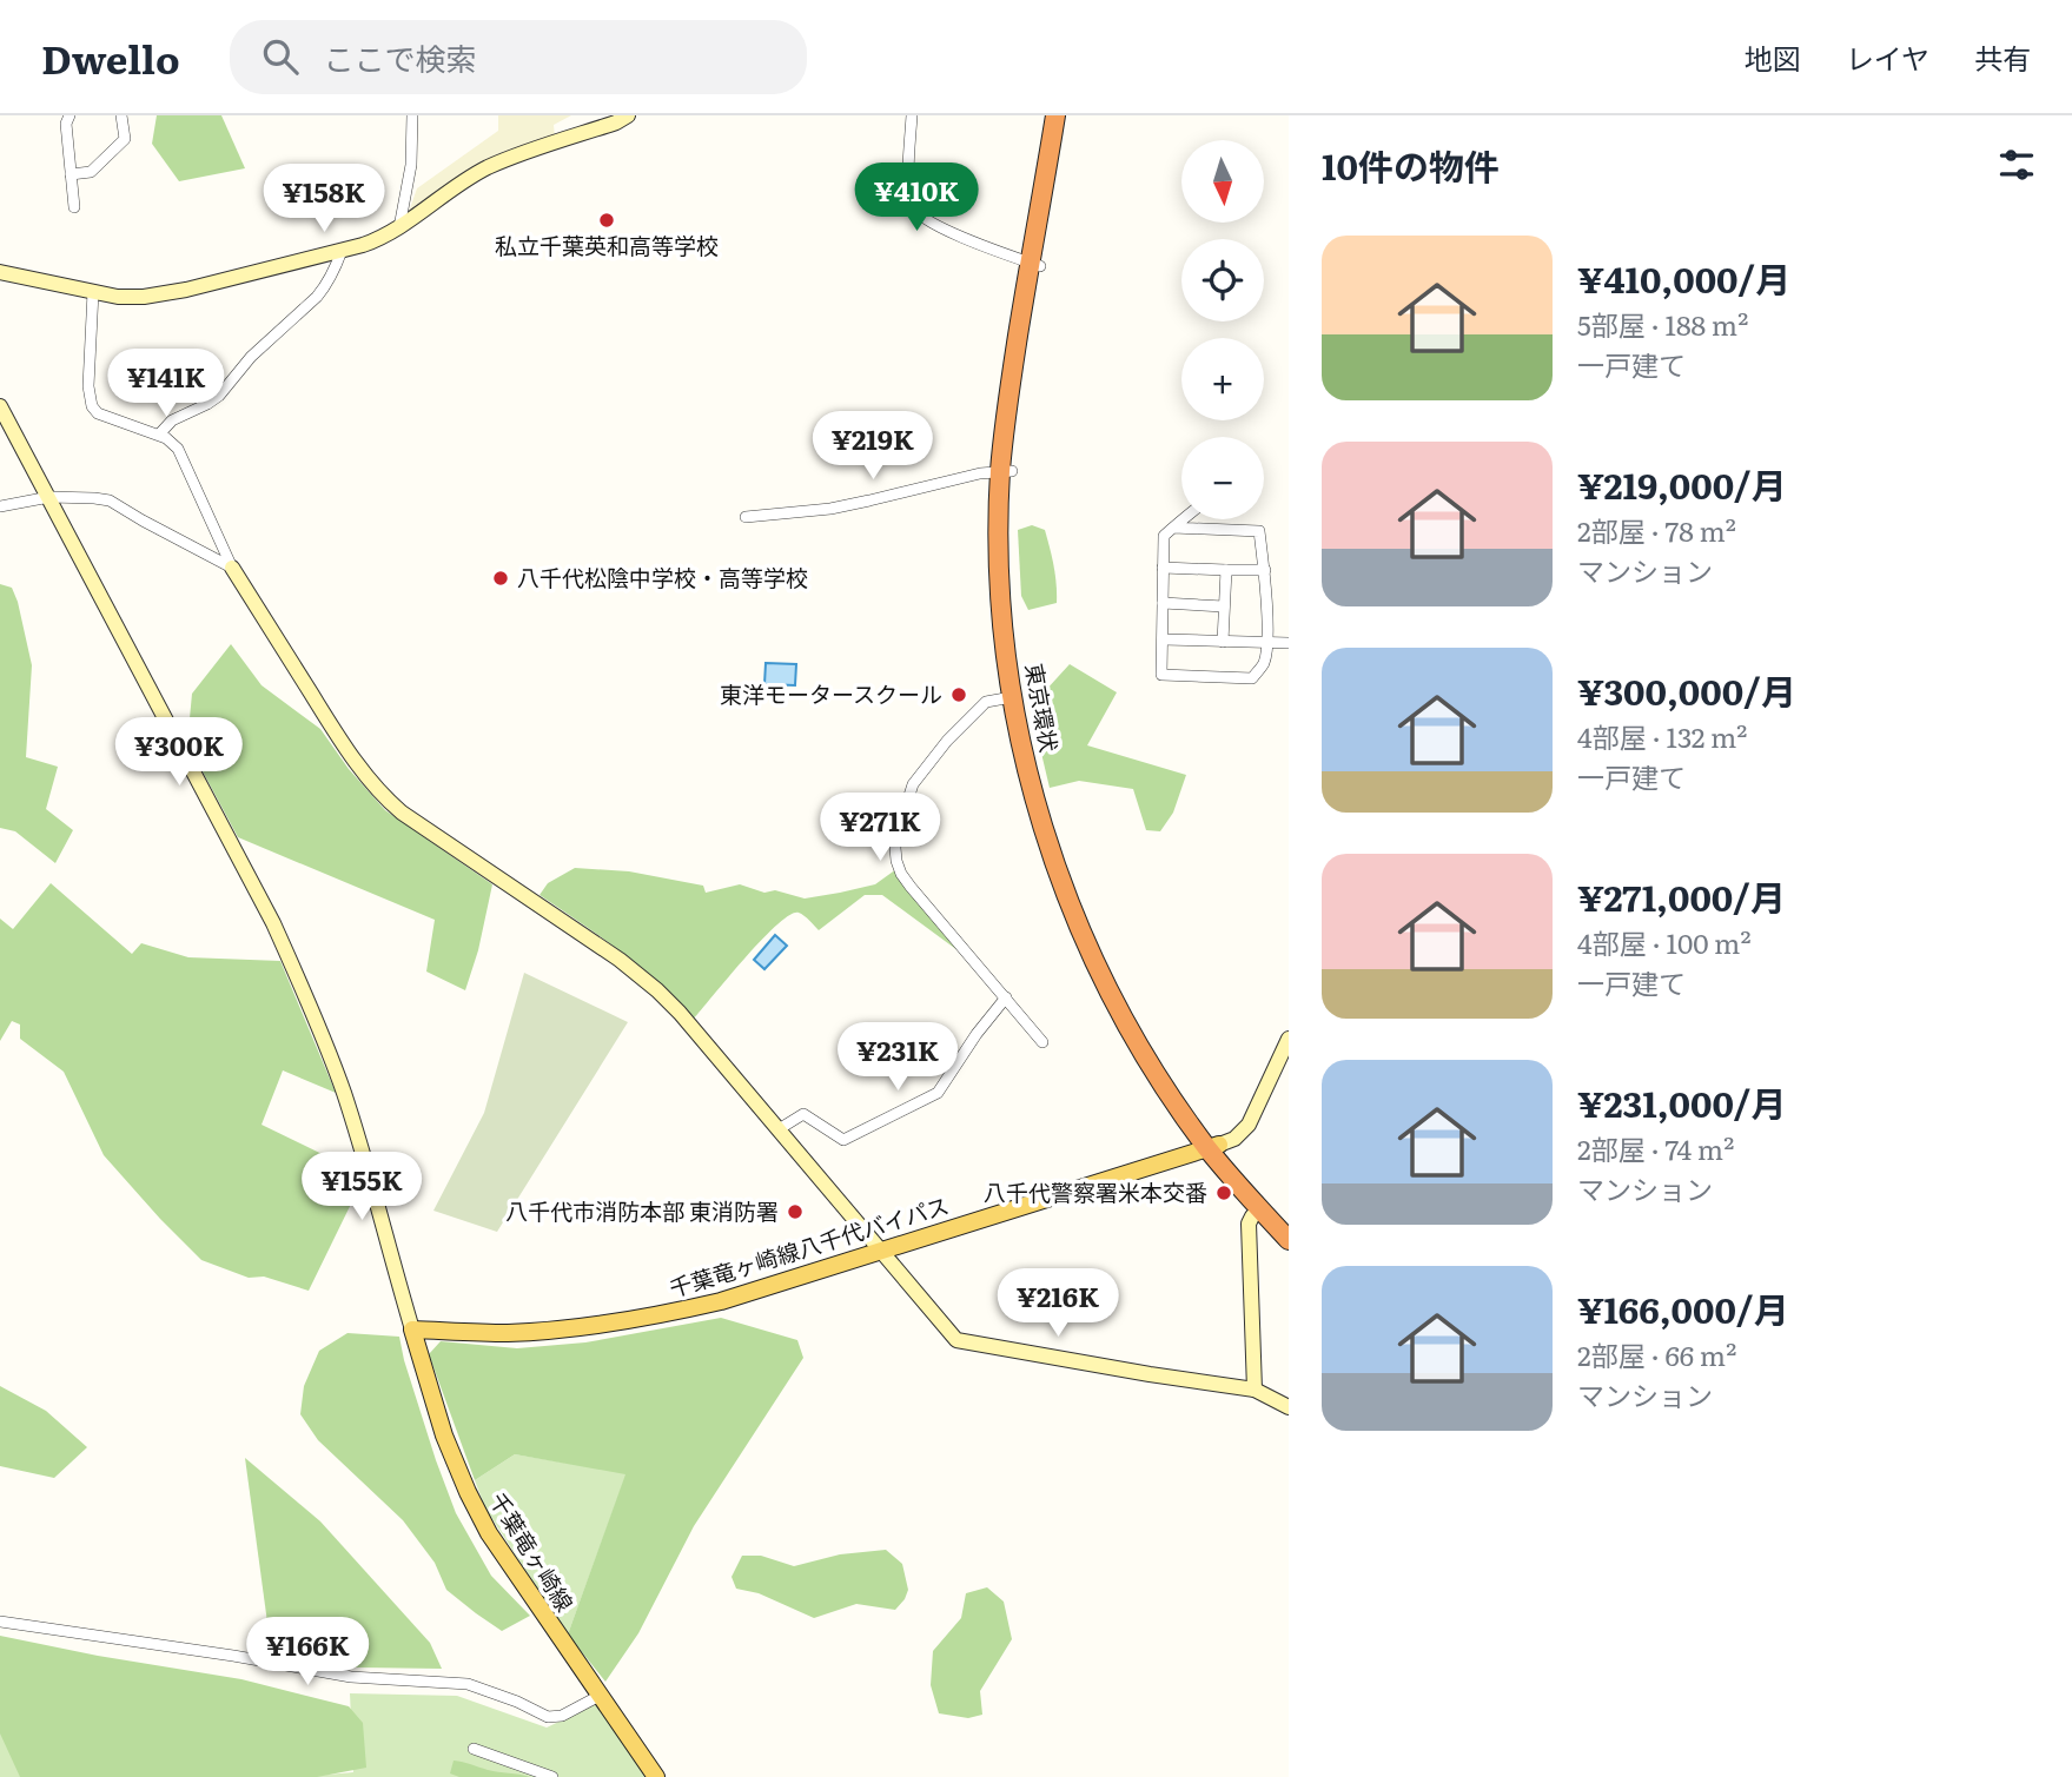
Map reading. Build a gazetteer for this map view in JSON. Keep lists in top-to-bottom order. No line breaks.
{"streets":{"highway":["東京環状"],"main road":["千葉竜ヶ崎線八千代バイパス","千葉竜ヶ崎線"]},"crossings":[["東京環状","千葉竜ヶ崎線八千代バイパス"],["千葉竜ヶ崎線八千代バイパス","千葉竜ヶ崎線"]],"places":["私立千葉英和高等学校","八千代松陰中学校・高等学校","東洋モータースクール","八千代警察署米本交番","八千代市消防本部 東消防署"],"north":"bottom","page":{"header":"Dwello","search":"ここで検索","nav":["地図","レイヤ","共有"],"heading":"10件の物件","map_buttons":["+","−"],"price":["¥410K","¥158K","¥141K","¥219K","¥300K","¥271K","¥231K","¥155K","¥216K","¥166K"],"list":[{"name":"¥410,000/月","note":"5部屋 · 188 m² · 一戸建て"},{"name":"¥219,000/月","note":"2部屋 · 78 m² · マンション"},{"name":"¥300,000/月","note":"4部屋 · 132 m² · 一戸建て"},{"name":"¥271,000/月","note":"4部屋 · 100 m² · 一戸建て"},{"name":"¥231,000/月","note":"2部屋 · 74 m² · マンション"},{"name":"¥166,000/月","note":"2部屋 · 66 m² · マンション"}]}}
